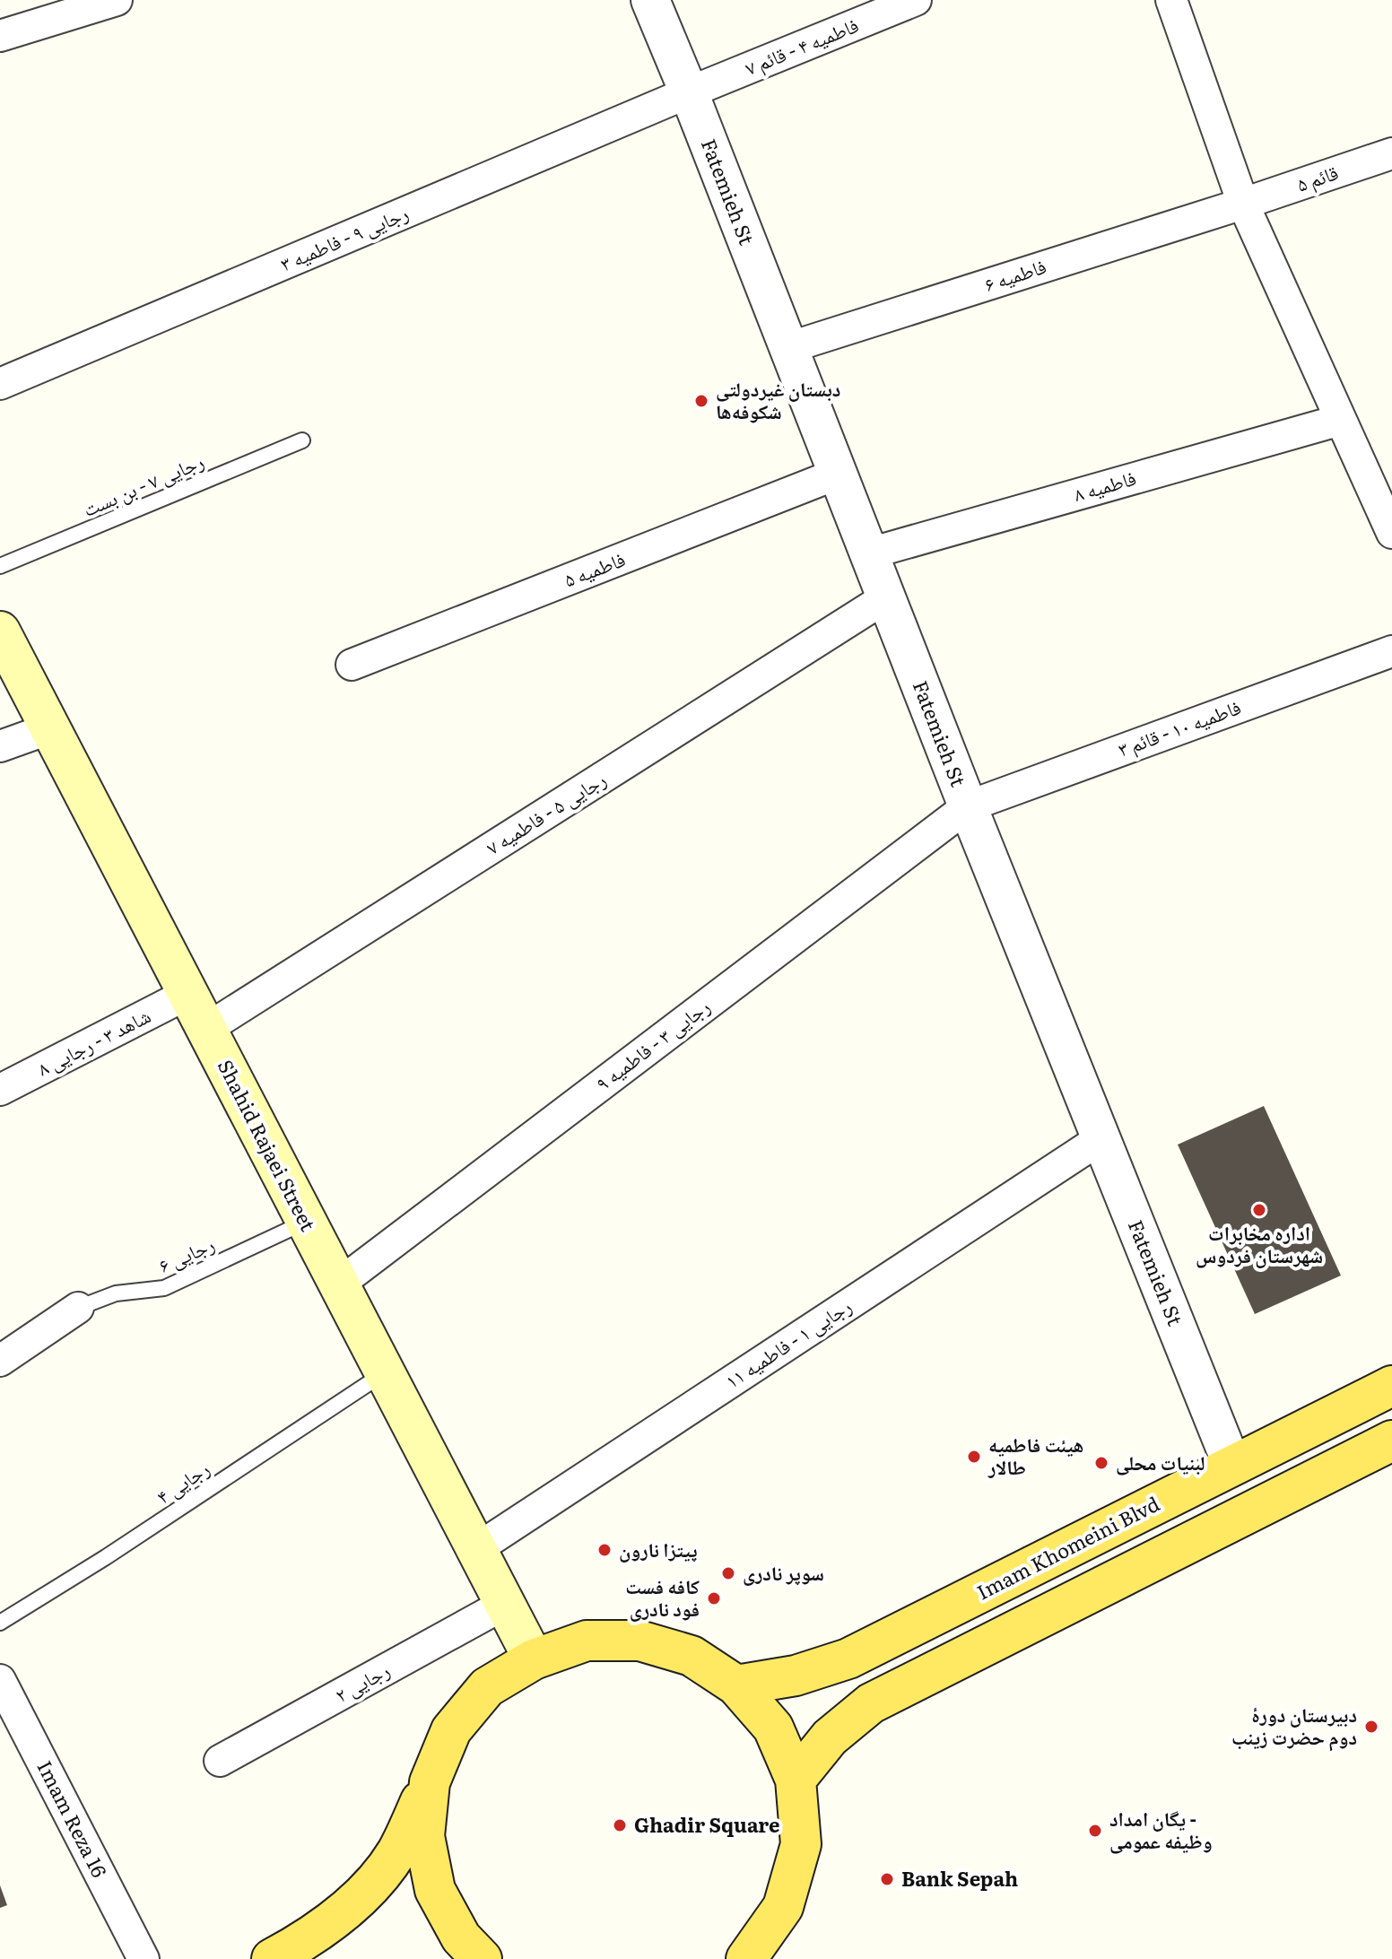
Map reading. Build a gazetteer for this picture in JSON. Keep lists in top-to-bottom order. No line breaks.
{"streets":{"main road":["Shahid Rajaei Street","Imam Khomeini Blvd"],"street":["فاطمیه ۴ - قائم ۷","قائم ۵","Fatemieh St","رجایی ۹ - فاطمیه ۳","فاطمیه ۶","فاطمیه ۸","فاطمیه ۵","فاطمیه ۱۰ - قائم ۳","رجایی ۵ - فاطمیه ۷","شاهد ۳ - رجایی ۸","رجایی ۳ - فاطمیه ۹","رجایی ۱ - فاطمیه ۱۱","رجایی ۲","Imam Reza 16"],"lane":["رجایی ۷ - بن بست","رجایی ۶","رجایی ۴"]},"crossings":[["فاطمیه ۴ - قائم ۷","Fatemieh St"],["فاطمیه ۴ - قائم ۷","رجایی ۹ - فاطمیه ۳"],["قائم ۵","فاطمیه ۶"],["Fatemieh St","رجایی ۹ - فاطمیه ۳"],["Fatemieh St","فاطمیه ۶"],["Fatemieh St","فاطمیه ۸"],["Fatemieh St","فاطمیه ۵"],["Fatemieh St","فاطمیه ۱۰ - قائم ۳"],["Fatemieh St","رجایی ۵ - فاطمیه ۷"],["Fatemieh St","رجایی ۳ - فاطمیه ۹"],["Fatemieh St","رجایی ۱ - فاطمیه ۱۱"],["Fatemieh St","Imam Khomeini Blvd"],["فاطمیه ۱۰ - قائم ۳","رجایی ۳ - فاطمیه ۹"],["رجایی ۵ - فاطمیه ۷","Shahid Rajaei Street"],["شاهد ۳ - رجایی ۸","Shahid Rajaei Street"],["رجایی ۳ - فاطمیه ۹","Shahid Rajaei Street"],["Shahid Rajaei Street","رجایی ۶"],["Shahid Rajaei Street","رجایی ۱ - فاطمیه ۱۱"],["Shahid Rajaei Street","رجایی ۴"],["Shahid Rajaei Street","رجایی ۲"]],"places":["دبستان غیردولتی شکوفه‌ها","اداره مخابرات شهرستان فردوس","هيئت فاطمیه طالار","لبنیات محلی","پیتزا نارون","سوپر نادری","کافه فست فود نادری","دبیرستان دورهٔ دوم حضرت زینب","Ghadir Square","یگان امداد - وظیفه عمومی","Bank Sepah"]}
